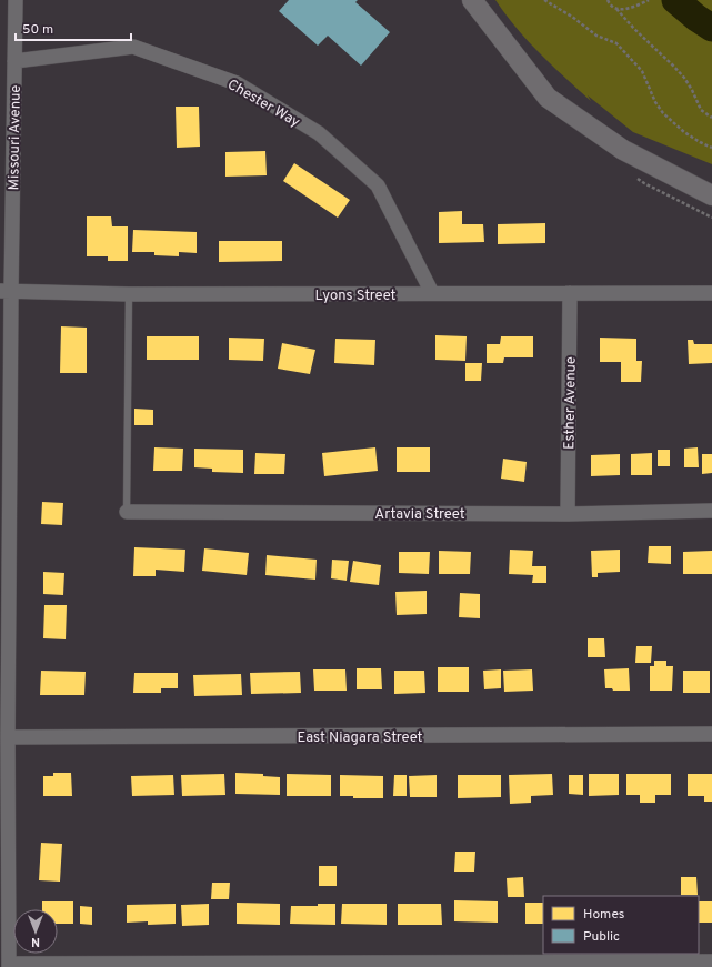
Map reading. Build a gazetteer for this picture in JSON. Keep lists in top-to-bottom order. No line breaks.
{"streets":{"street":["Chester Way","Missouri Avenue","Lyons Street","Esther Avenue","Artavia Street","East Niagara Street"]},"crossings":[["Chester Way","Missouri Avenue"],["Chester Way","Lyons Street"],["Missouri Avenue","Lyons Street"],["Missouri Avenue","East Niagara Street"],["Lyons Street","Esther Avenue"],["Esther Avenue","Artavia Street"]],"legend":["Homes","Public"],"scale_bar":"50 m","north":"bottom"}
